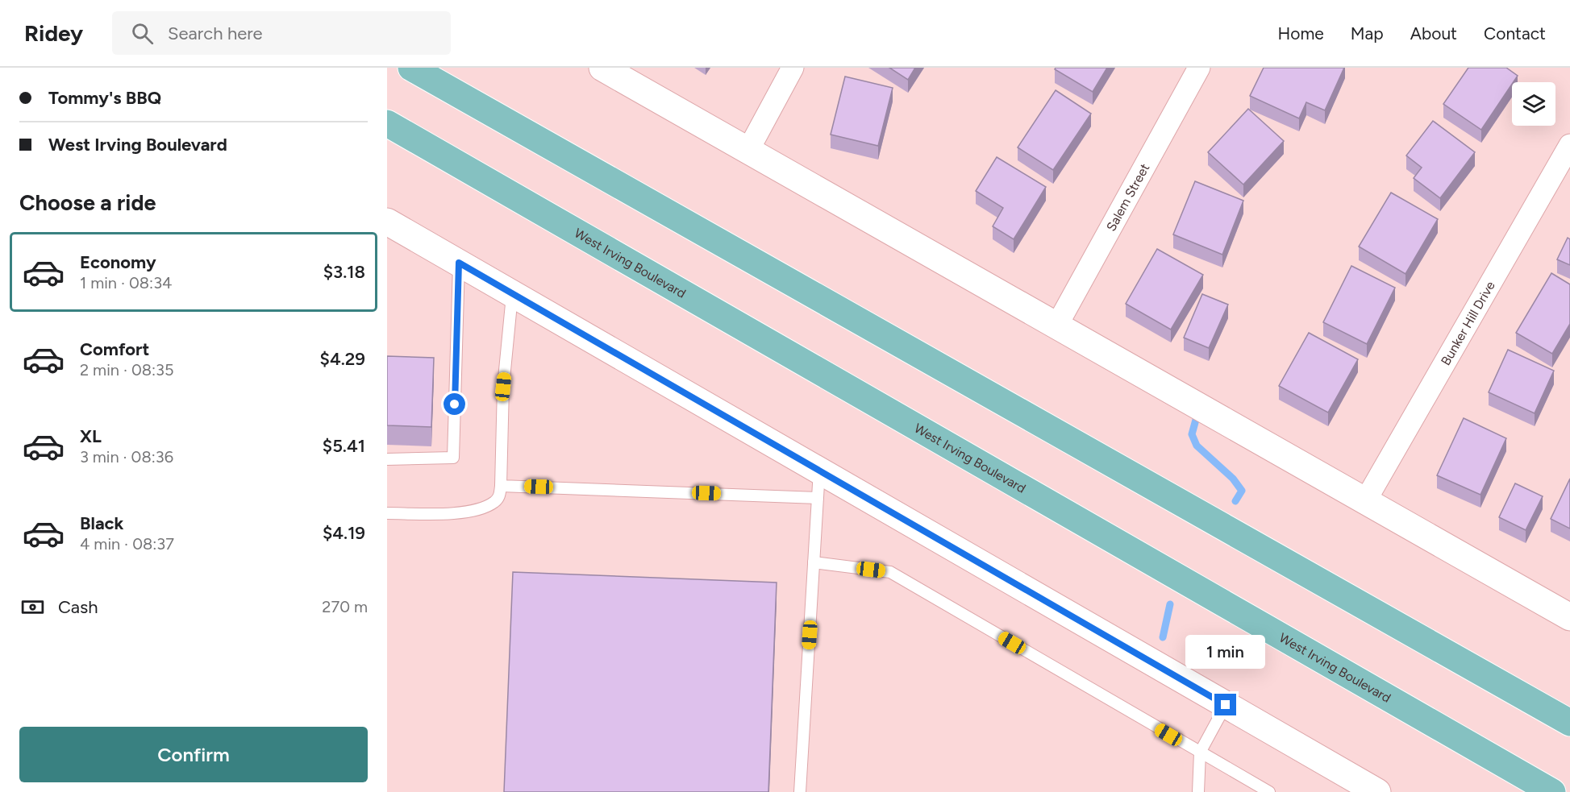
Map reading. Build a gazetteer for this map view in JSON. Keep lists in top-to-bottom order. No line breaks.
{"streets":{"main road":["West Irving Boulevard"],"street":["Salem Street","Bunker Hill Drive"]},"page":{"header":"Ridey","search":"Search here","nav":["Home","Map","About","Contact"],"banner":["Tommy's BBQ","West Irving Boulevard"],"heading":"Choose a ride","list":[{"name":"Economy","note":"1 min · 08:34","value":"$3.18"},{"name":"Comfort","note":"2 min · 08:35","value":"$4.29"},{"name":"XL","note":"3 min · 08:36","value":"$5.41"},{"name":"Black","note":"4 min · 08:37","value":"$4.19"}],"pay":["Cash","270 m"],"bubble":"1 min","buttons":"Confirm"}}
